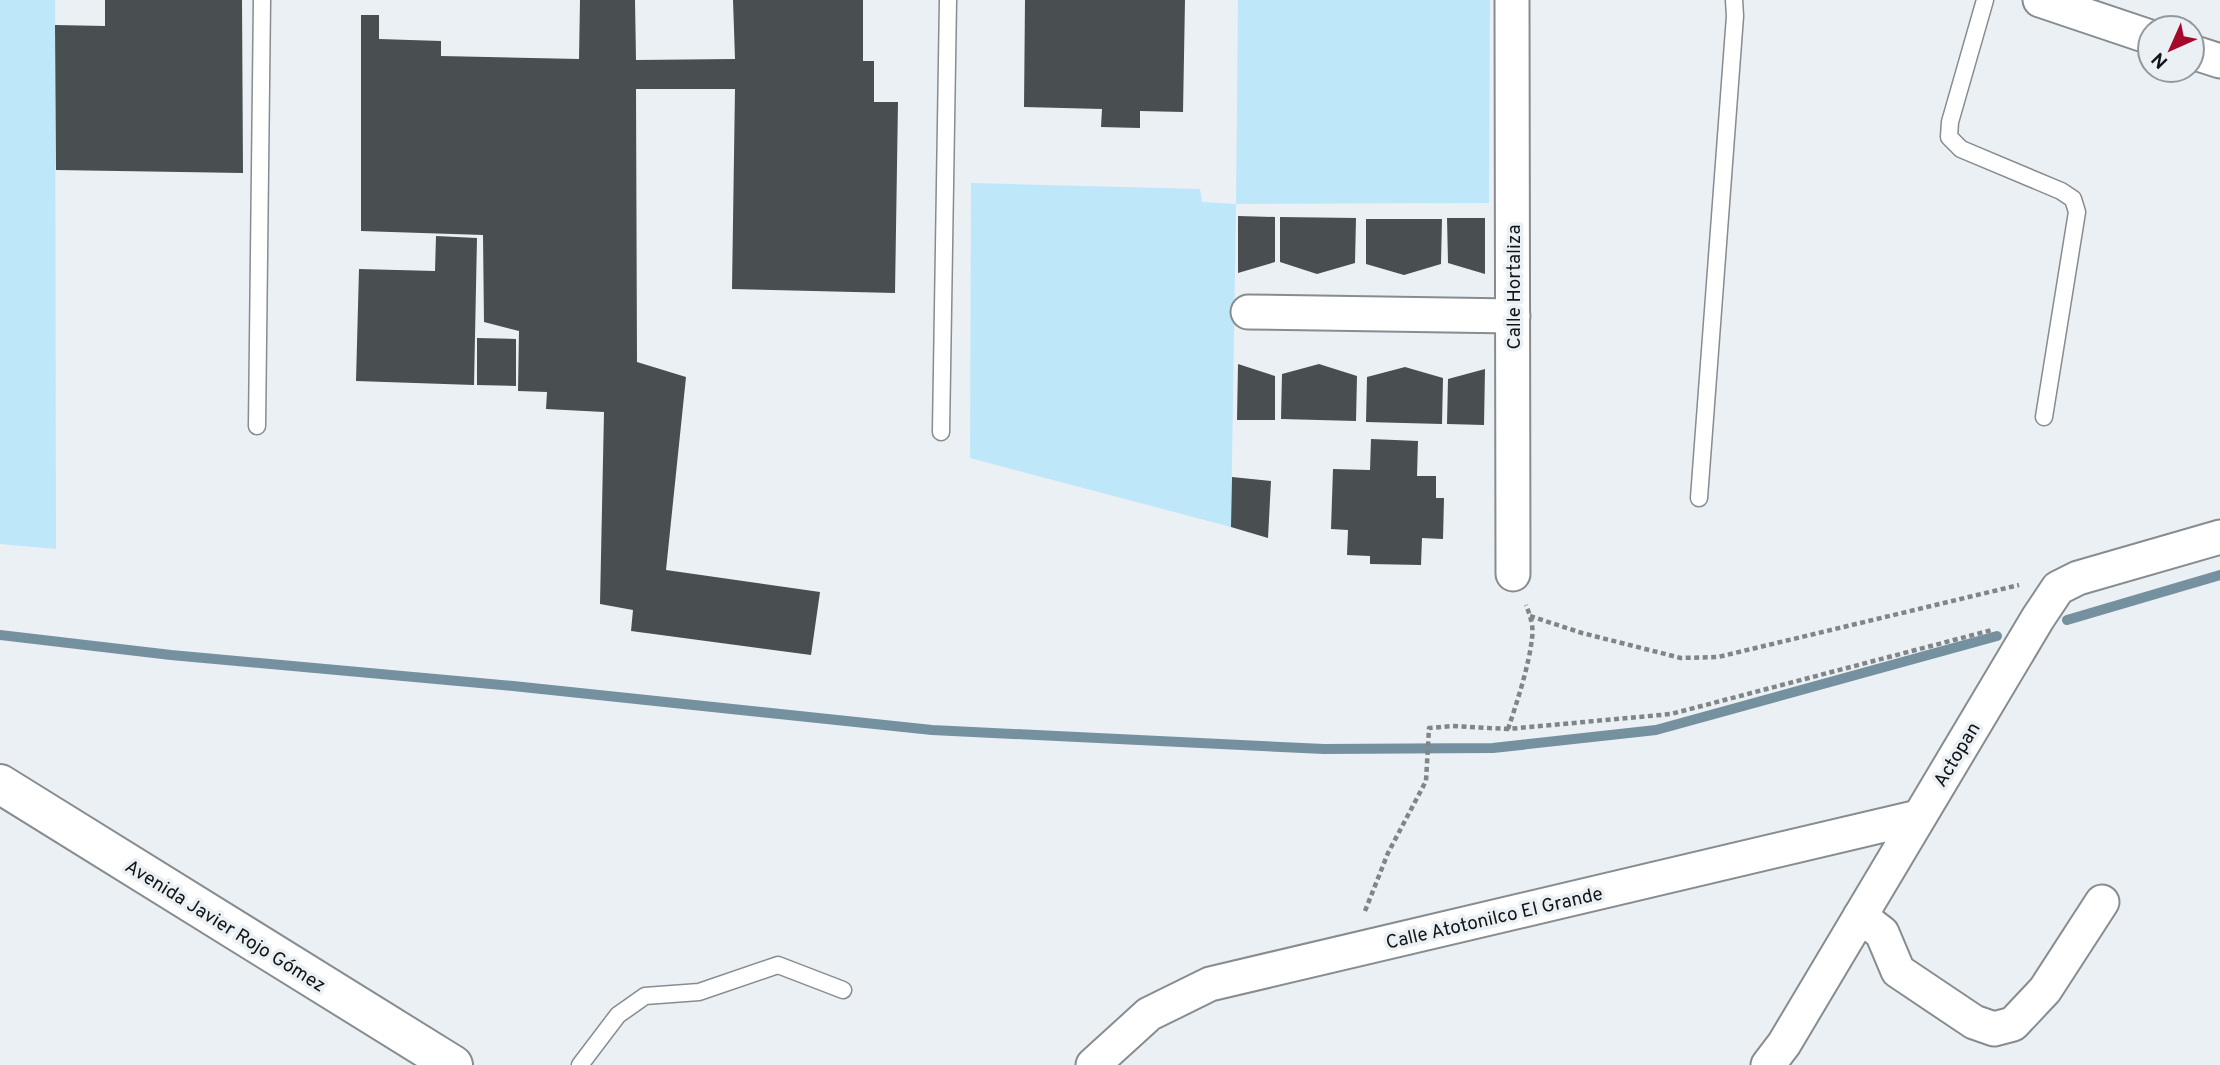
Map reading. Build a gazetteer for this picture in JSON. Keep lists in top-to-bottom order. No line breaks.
{"streets":{"street":["Calle Hortaliza","Actopan","Calle Atotonilco El Grande","Avenida Javier Rojo Gómez"]},"crossings":[["Actopan","Calle Atotonilco El Grande"]],"north":"bottom left"}
